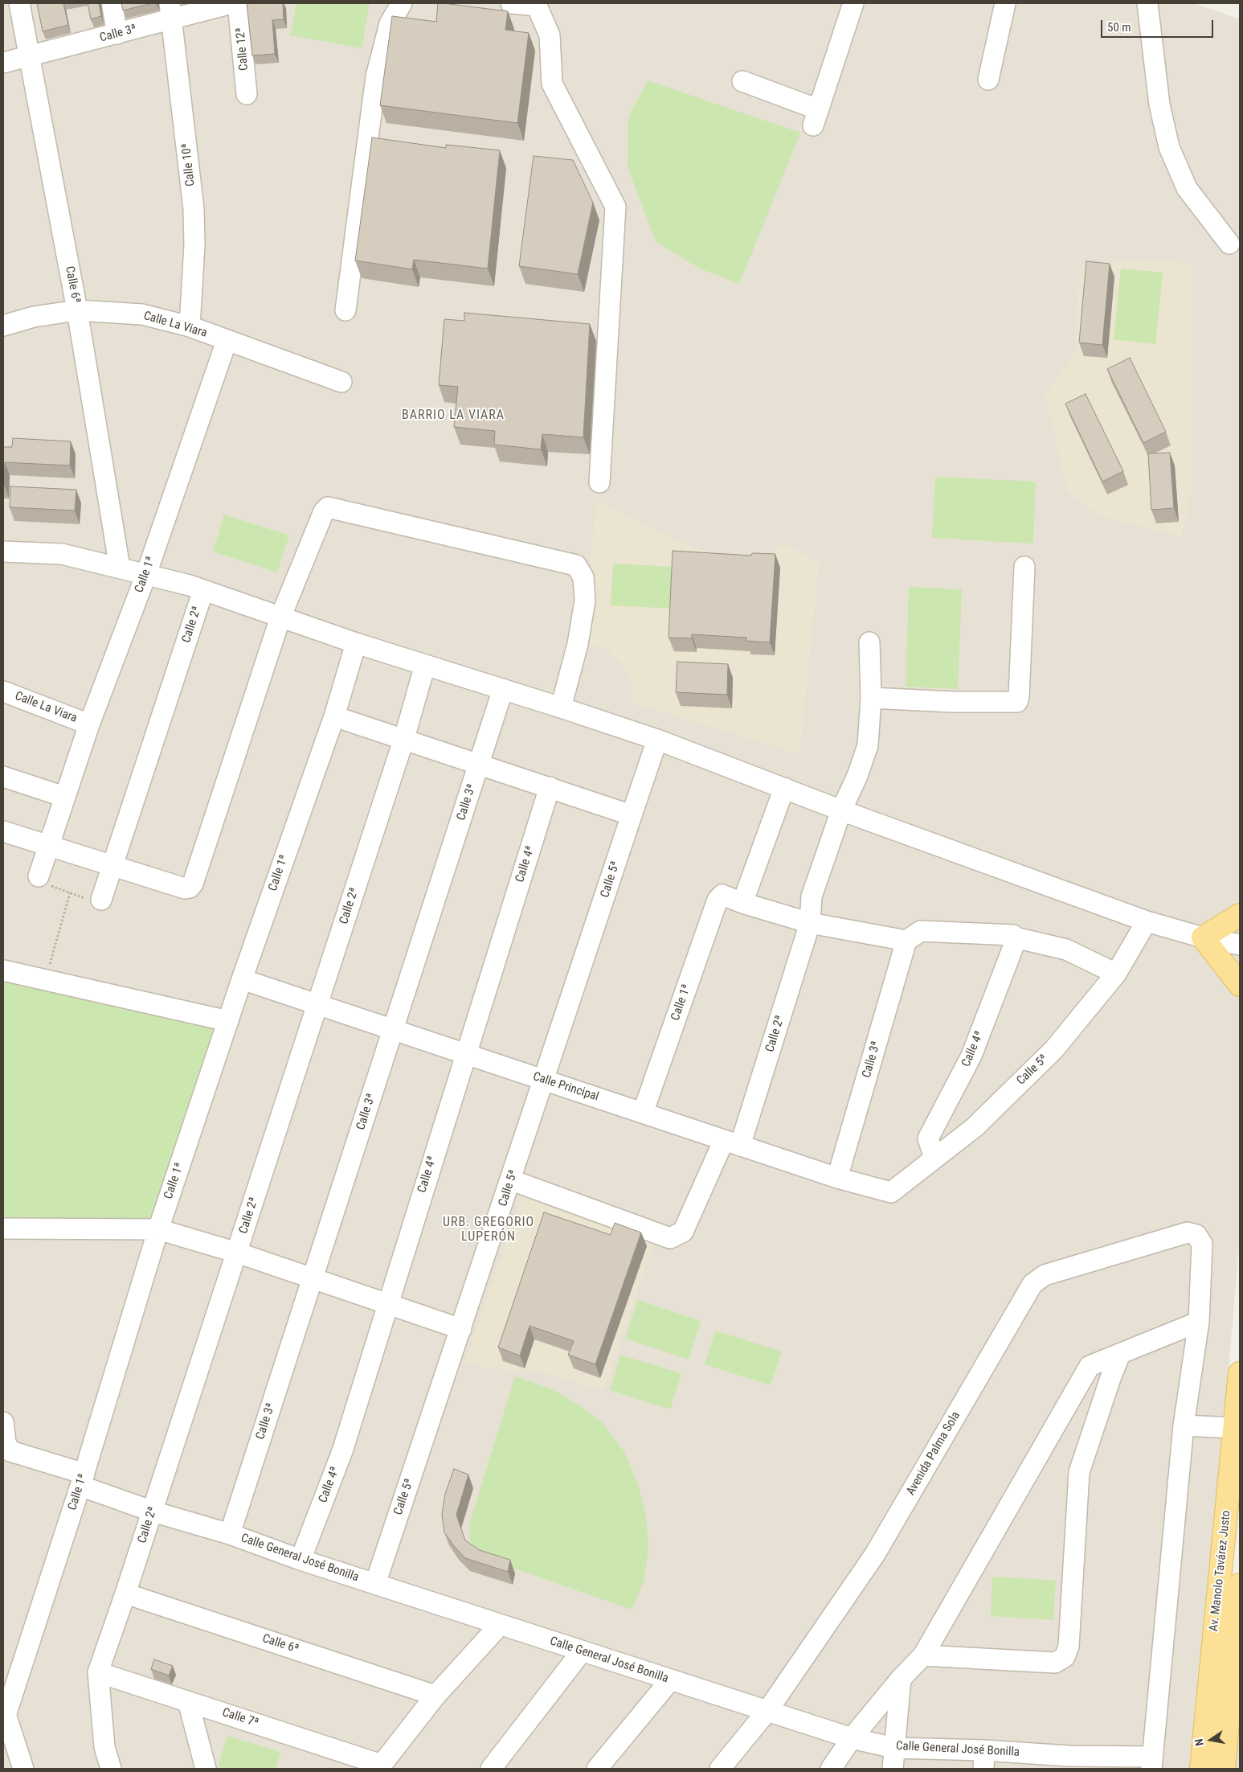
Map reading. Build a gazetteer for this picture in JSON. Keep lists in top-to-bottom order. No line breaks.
{"streets":{"main road":["Av. Manolo Tavárez Justo"],"street":["Calle 3ª","Calle 12ª","Calle 10ª","Calle 6ª","Calle La Viara","Calle 1ª","Calle 2ª","Calle 4ª","Calle 5ª","Calle Principal","Avenida Palma Sola","Calle General José Bonilla","Calle 7ª"]},"crossings":[["Calle 3ª","Calle 10ª"],["Calle 3ª","Calle 6ª"],["Calle 3ª","Calle Principal"],["Calle 3ª","Calle General José Bonilla"],["Calle 10ª","Calle La Viara"],["Calle 6ª","Calle La Viara"],["Calle 6ª","Calle 2ª"],["Calle La Viara","Calle 1ª"],["Calle 1ª","Calle Principal"],["Calle 1ª","Calle General José Bonilla"],["Calle 2ª","Calle 5ª"],["Calle 2ª","Calle Principal"],["Calle 2ª","Calle General José Bonilla"],["Calle 2ª","Calle 7ª"],["Calle 4ª","Calle 5ª"],["Calle 4ª","Calle Principal"],["Calle 4ª","Calle General José Bonilla"],["Calle 5ª","Calle Principal"],["Calle 5ª","Calle General José Bonilla"],["Avenida Palma Sola","Calle General José Bonilla"]],"districts":["BARRIO LA VIARA","URB. GREGORIO LUPERÓN"],"scale_bar":"50 m","north":"left"}
